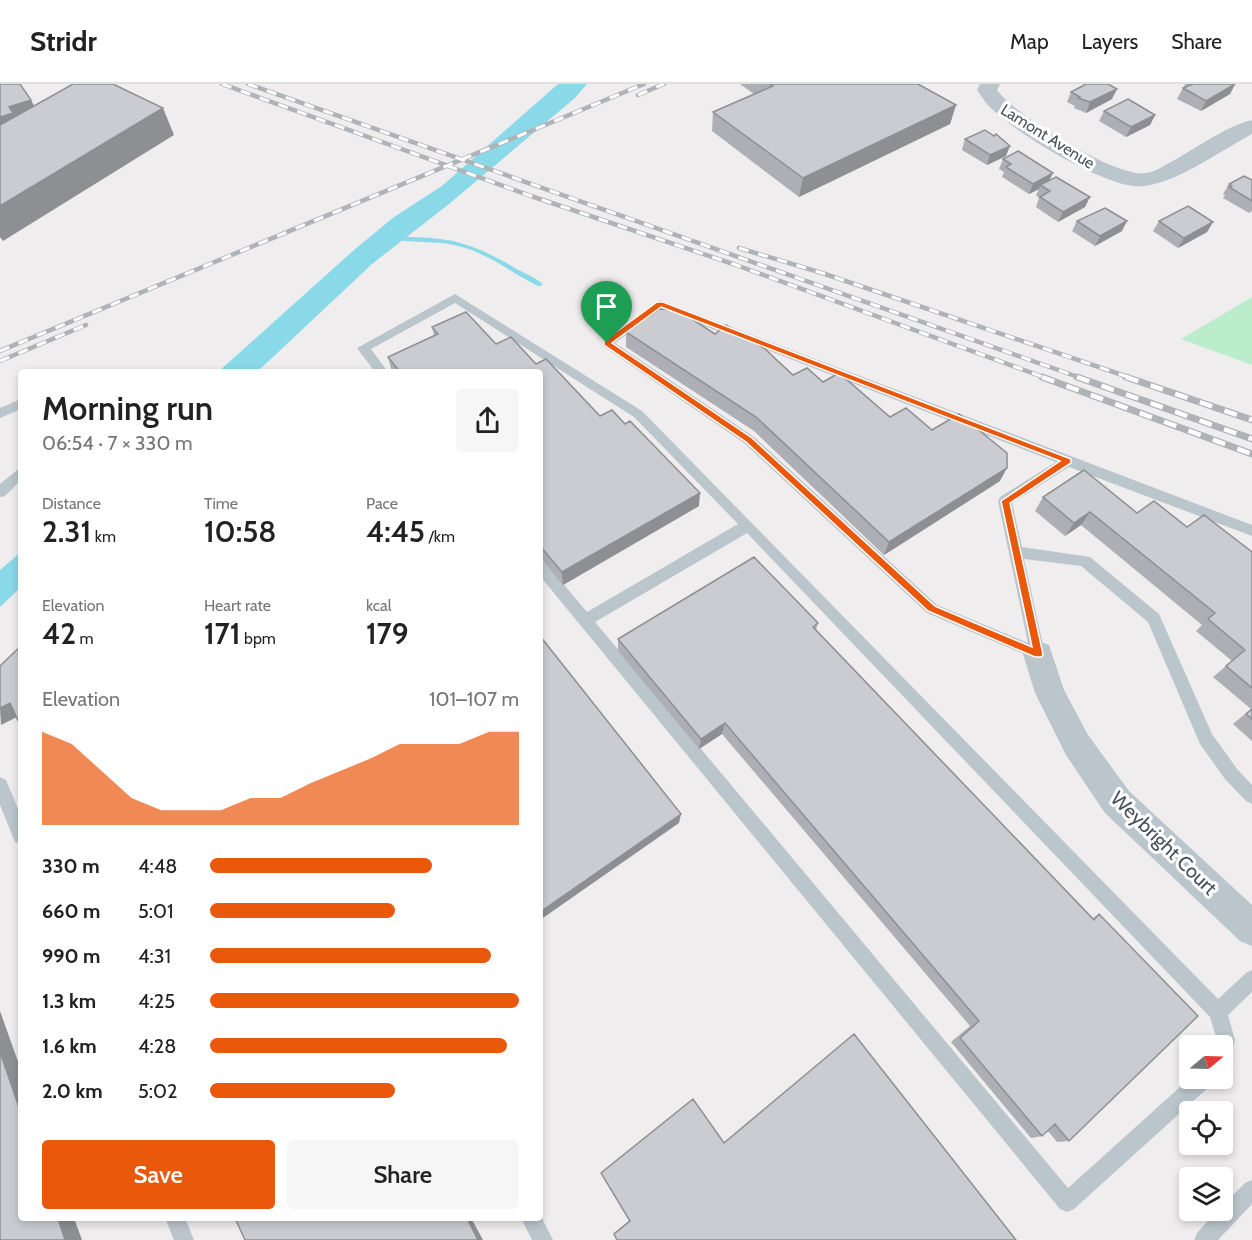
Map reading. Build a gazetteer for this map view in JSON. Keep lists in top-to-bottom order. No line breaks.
{"streets":{"street":["Lamont Avenue","Weybright Court"]},"north":"right","page":{"header":"Stridr","nav":["Map","Layers","Share"],"heading":["Morning run","06:54 · 7 × 330 m"],"stats":[["Distance","2.31 km"],["Time","10:58"],["Pace","4:45 /km"],["Elevation","42 m"],["Heart rate","171 bpm"],["kcal","179"]],"chart":["Elevation","101–107 m"],"list":[{"name":"330 m","note":"4:48"},{"name":"660 m","note":"5:01"},{"name":"990 m","note":"4:31"},{"name":"1.3 km","note":"4:25"},{"name":"1.6 km","note":"4:28"},{"name":"2.0 km","note":"5:02"}],"buttons":["Save","Share"]}}
